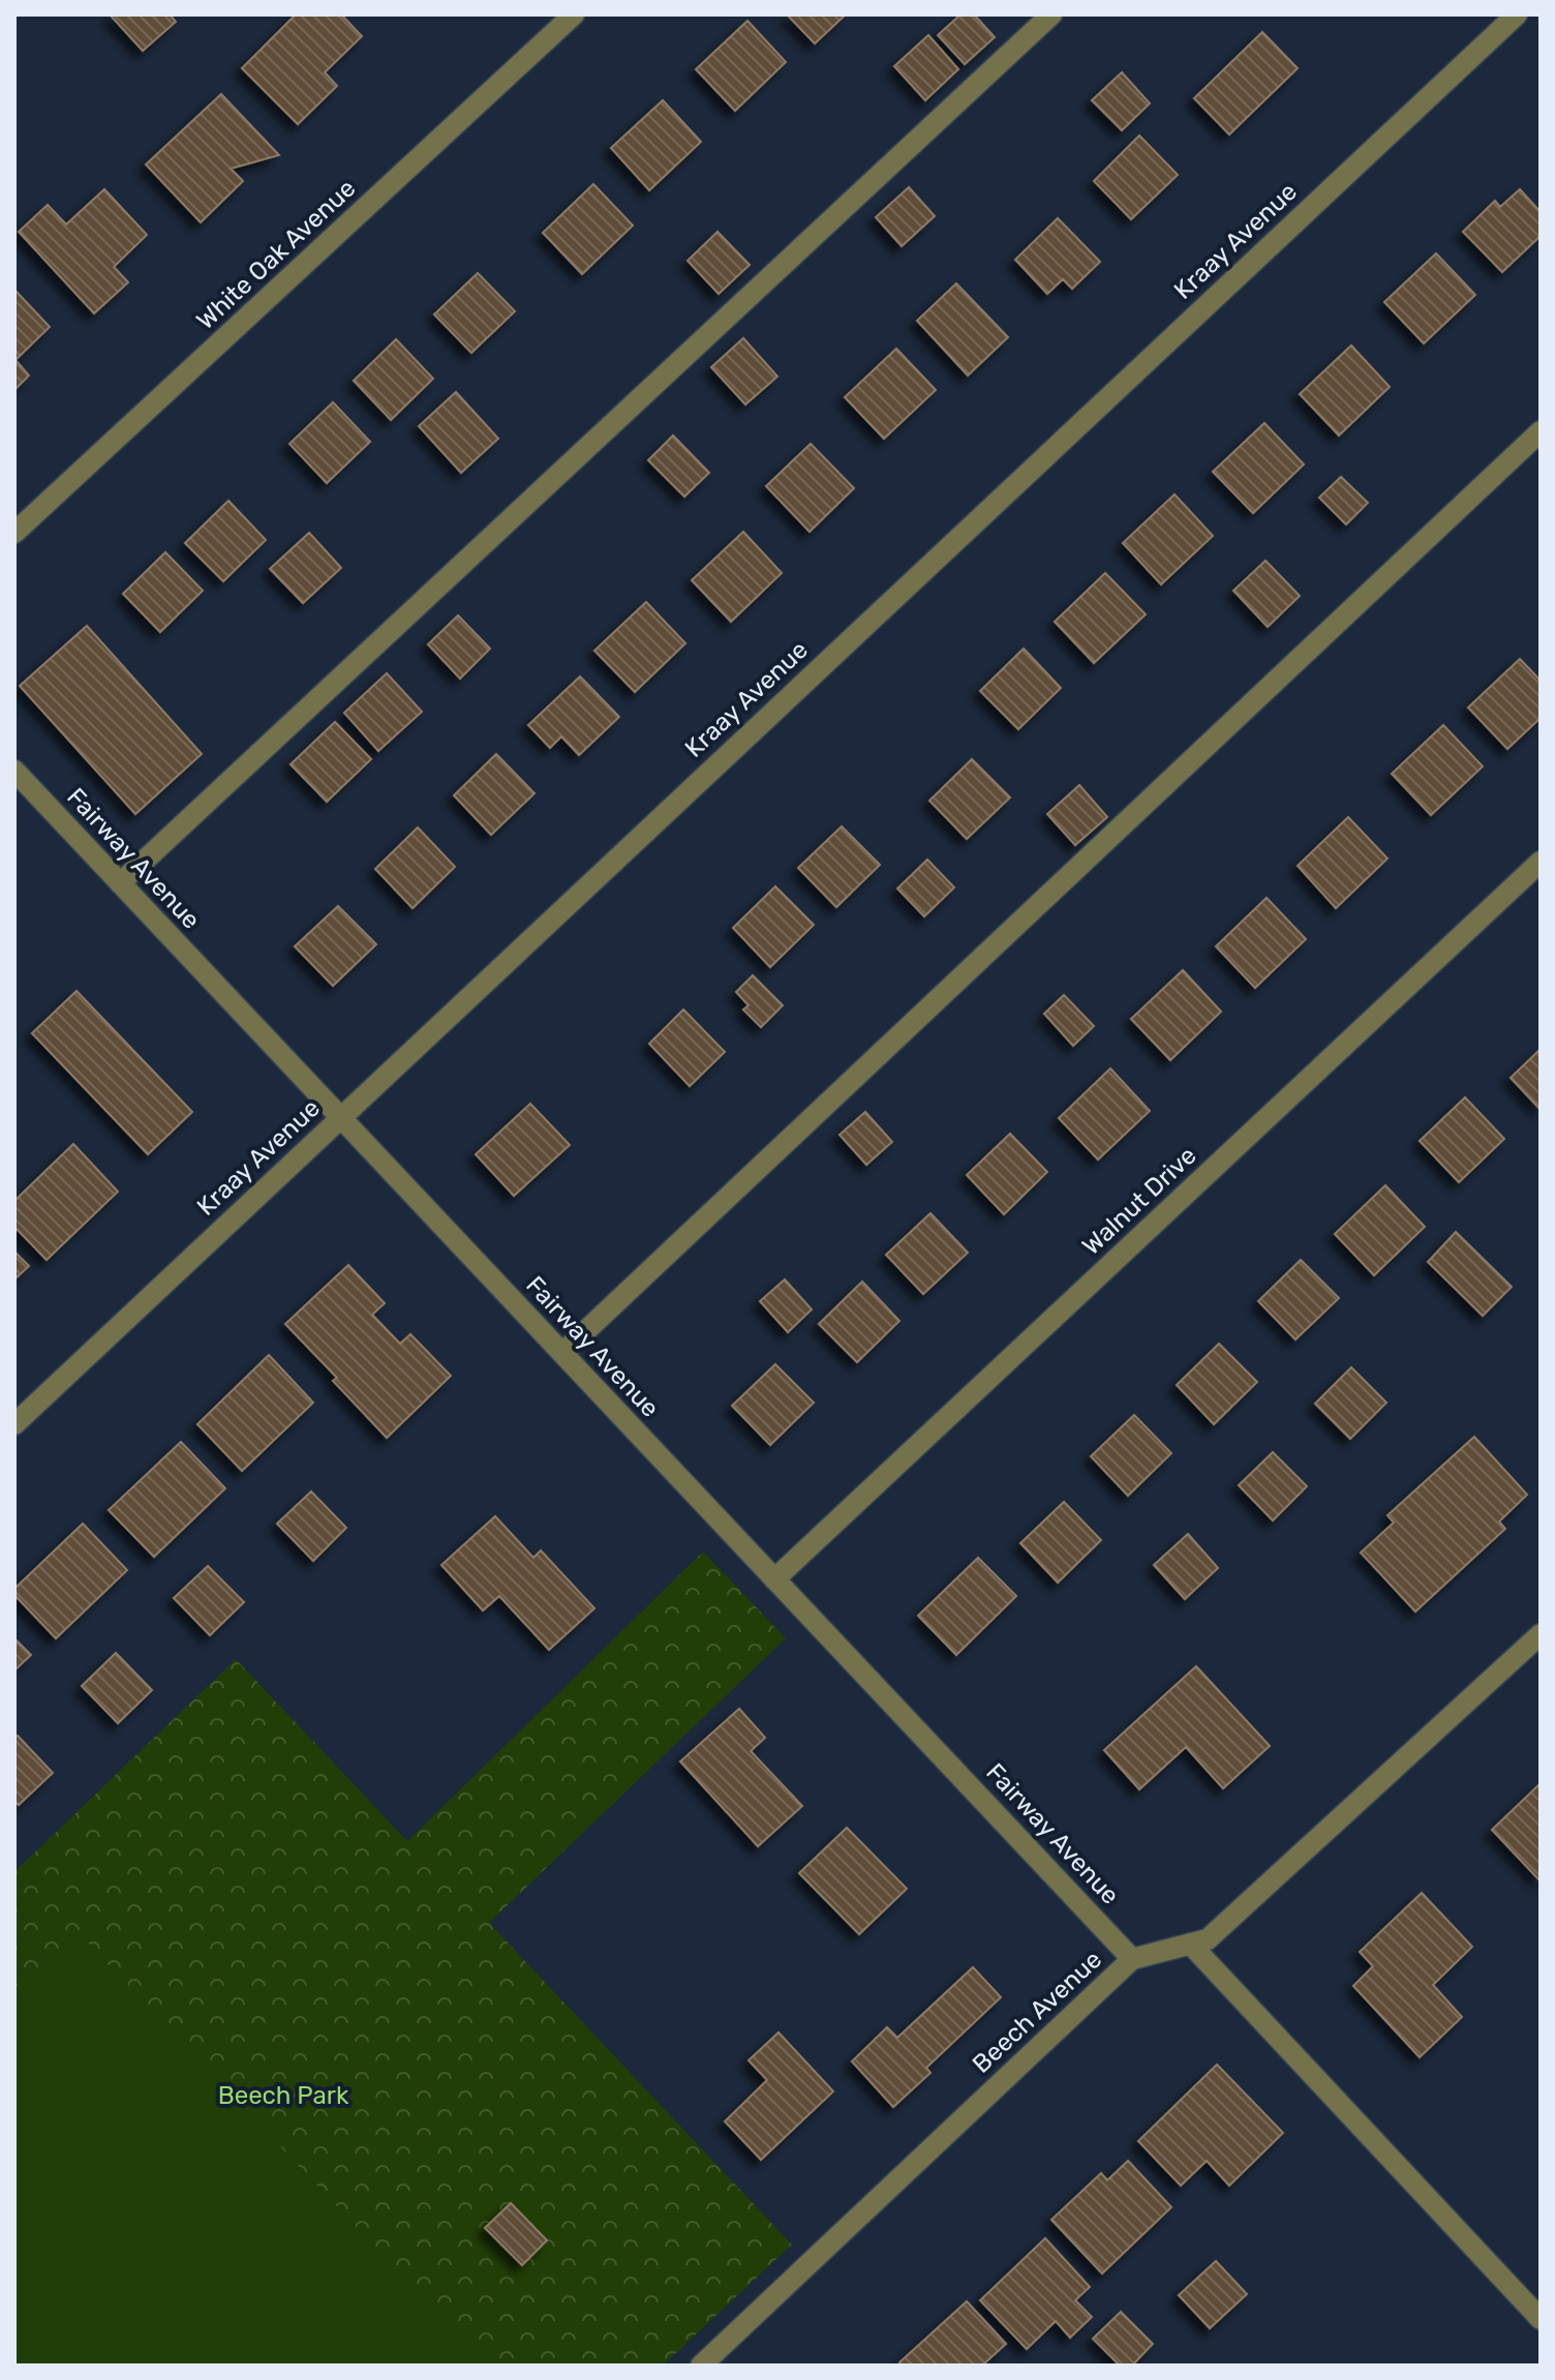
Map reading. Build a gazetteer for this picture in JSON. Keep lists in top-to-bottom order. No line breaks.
{"streets":{"street":["Kraay Avenue","White Oak Avenue","Fairway Avenue","Walnut Drive","Beech Avenue"]},"crossings":[["Kraay Avenue","Fairway Avenue"],["Fairway Avenue","Walnut Drive"],["Fairway Avenue","Beech Avenue"]],"parks":["Beech Park"]}
